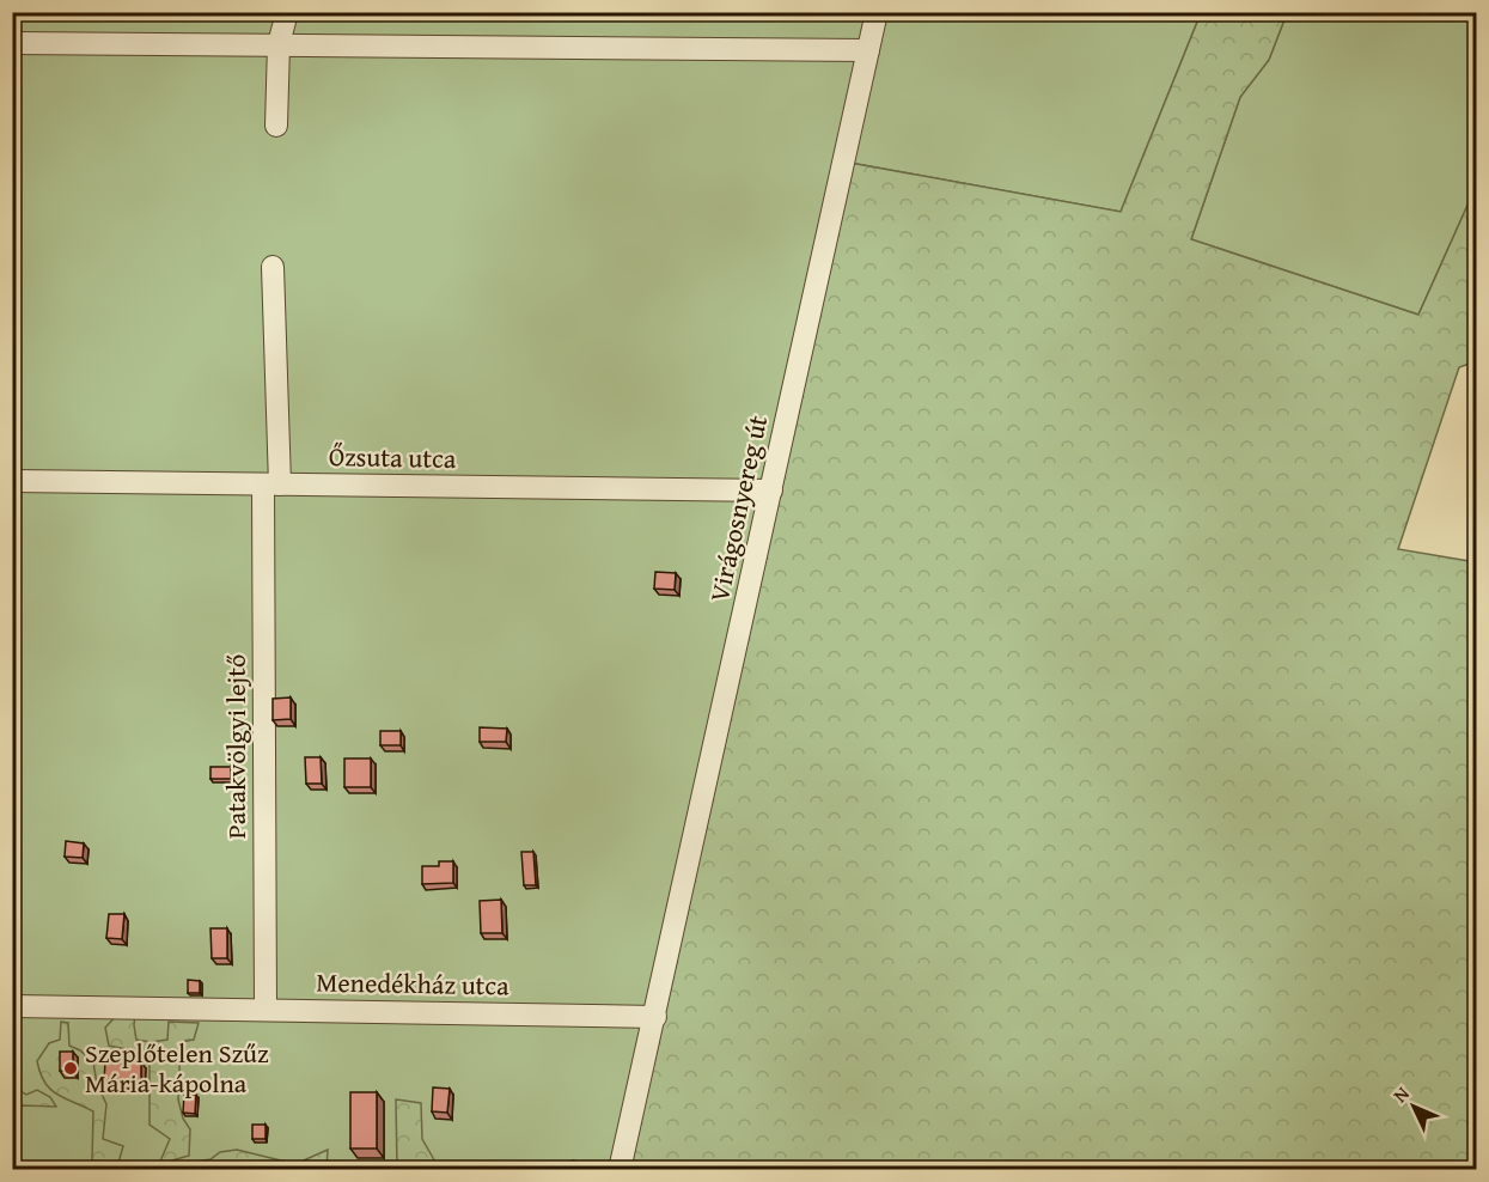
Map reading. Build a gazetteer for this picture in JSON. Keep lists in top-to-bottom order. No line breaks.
{"streets":{"street":["Őzsuta utca","Virágosnyereg út","Patakvölgyi lejtő","Menedékház utca"]},"crossings":[["Őzsuta utca","Virágosnyereg út"],["Őzsuta utca","Patakvölgyi lejtő"],["Virágosnyereg út","Menedékház utca"],["Patakvölgyi lejtő","Menedékház utca"]],"places":["Szeplőtelen Szűz Mária-kápolna"],"north":"top left"}
